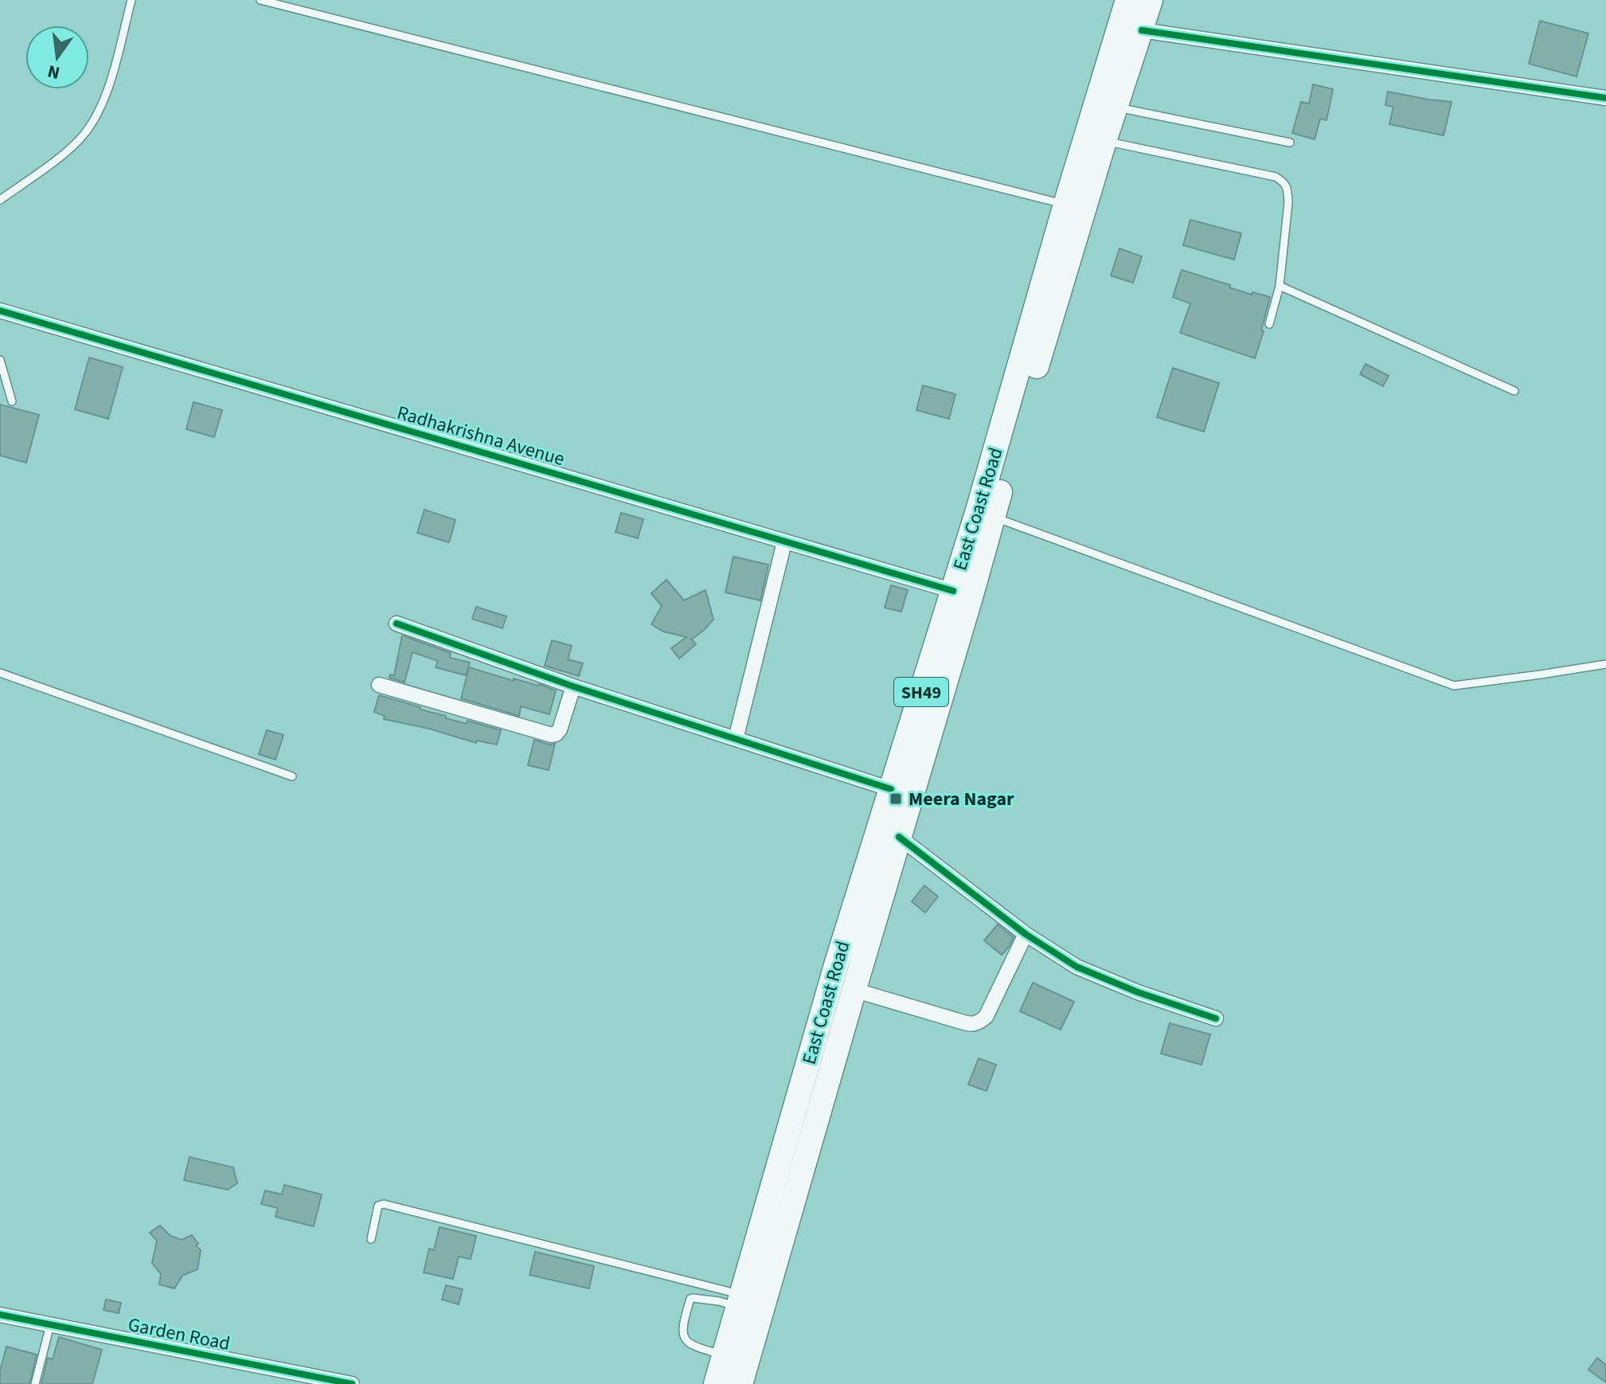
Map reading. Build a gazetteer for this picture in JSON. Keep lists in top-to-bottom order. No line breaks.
{"streets":{"main road":["East Coast Road","SH49"],"street":["Radhakrishna Avenue","Garden Road"]},"crossings":[["Radhakrishna Avenue","East Coast Road"]],"places":{"transit":["Meera Nagar"]},"north":"bottom"}
